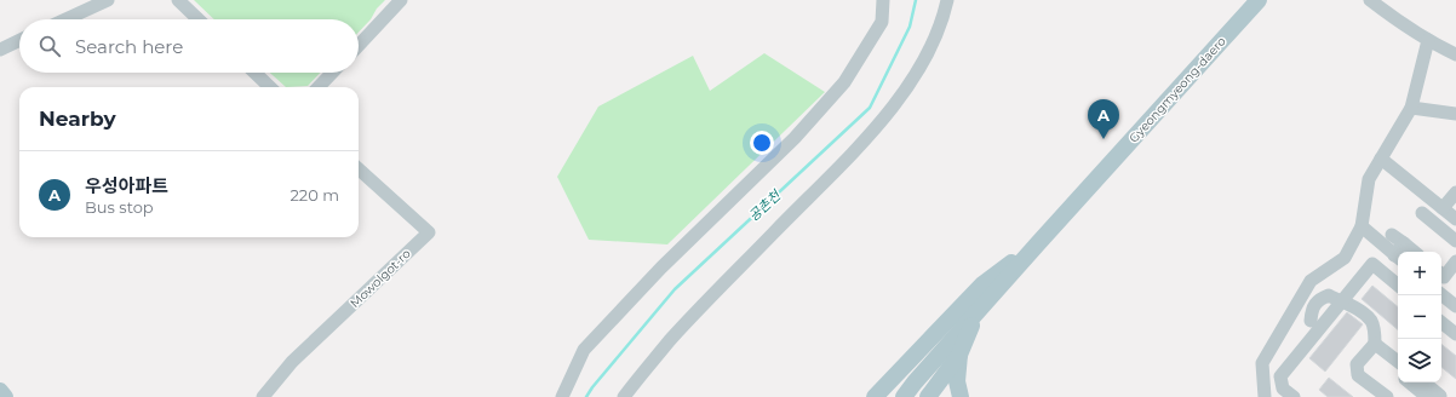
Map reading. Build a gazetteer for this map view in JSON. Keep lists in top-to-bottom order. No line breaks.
{"streets":{"main road":["Gyeongmyeong-daero"],"street":["Mowolgot-ro"]},"water":["공촌천"],"page":{"search":"Search here","heading":"Nearby","pins":"A","list":[{"mark":"A","name":"우성아파트","note":"Bus stop","value":"220 m"}],"map_buttons":["+","−"]}}
